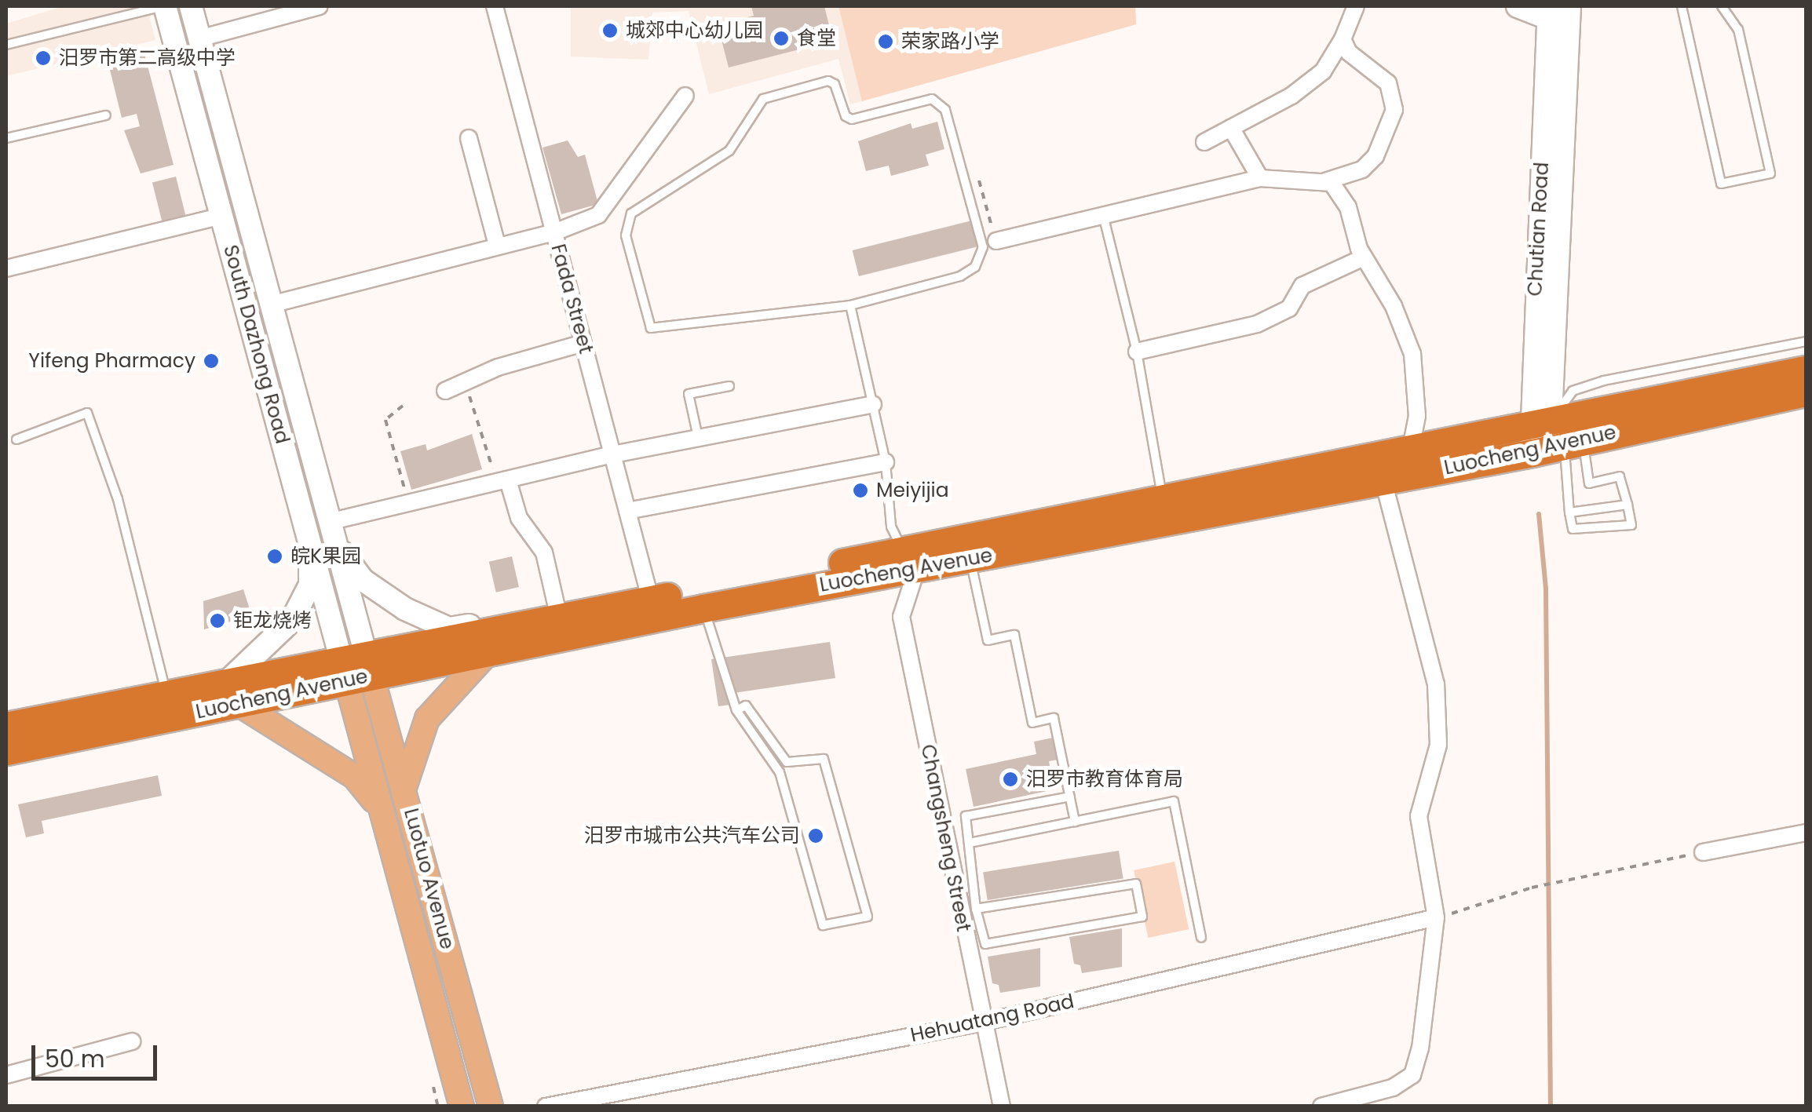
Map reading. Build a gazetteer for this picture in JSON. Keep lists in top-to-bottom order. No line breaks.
{"streets":{"highway":["Luocheng Avenue"],"main road":["Chutian Road","South Dazhong Road","Luotuo Avenue"],"street":["Fada Street","Changsheng Street","Hehuatang Road"]},"crossings":[["Chutian Road","Luocheng Avenue"],["South Dazhong Road","Luocheng Avenue"],["South Dazhong Road","Luotuo Avenue"],["Luocheng Avenue","Changsheng Street"],["Luocheng Avenue","Luotuo Avenue"],["Changsheng Street","Hehuatang Road"]],"places":["城郊中心幼儿园","食堂","荣家路小学","汨罗市第二高级中学","Yifeng Pharmacy","Meiyijia","皖K果园","钜龙烧烤","汨罗市教育体育局","汨罗市城市公共汽车公司"],"scale_bar":"50 m"}
